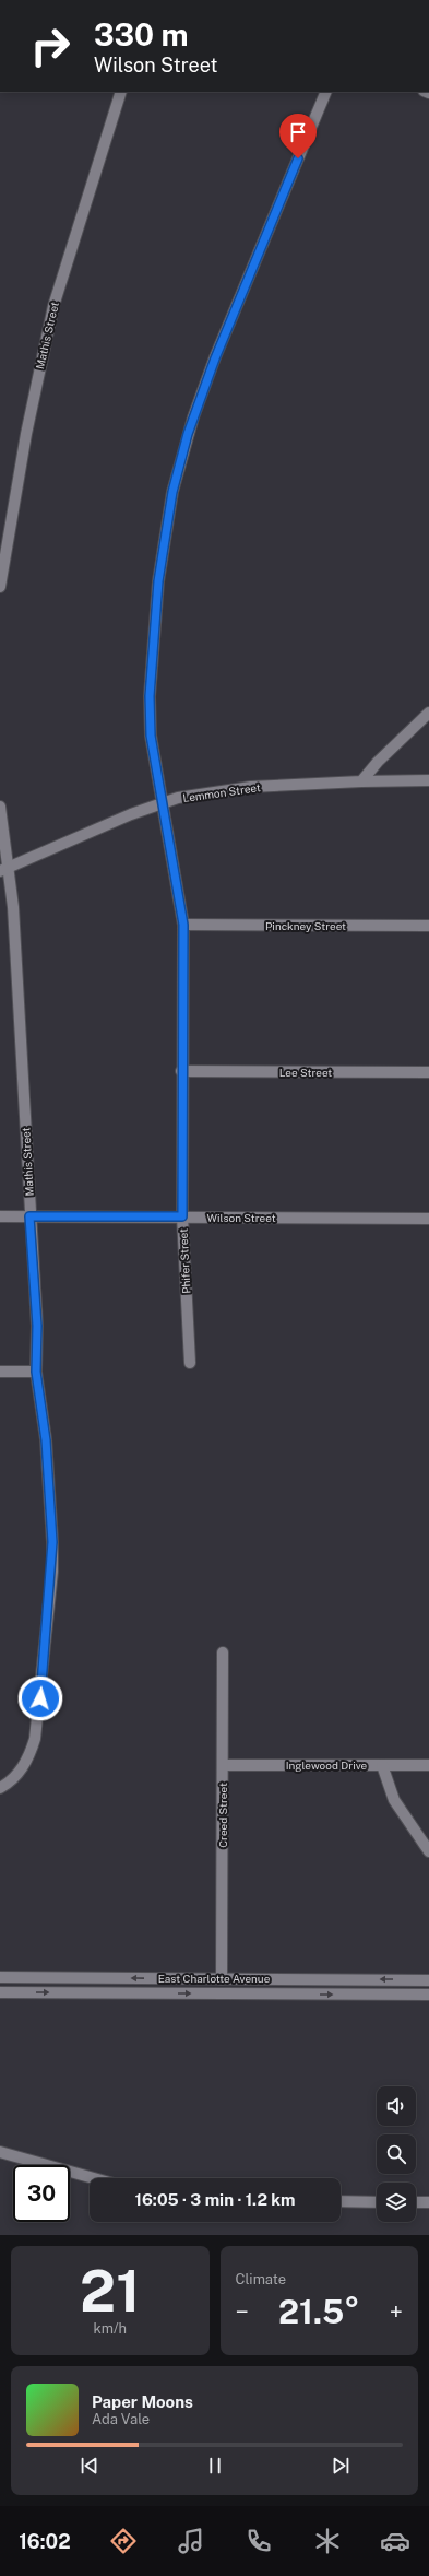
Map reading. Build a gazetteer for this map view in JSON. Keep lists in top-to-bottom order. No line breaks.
{"streets":{"street":["Mathis Street","Lemmon Street","Pinckney Street","Lee Street","Wilson Street","Phifer Street","Inglewood Drive","Creed Street","East Charlotte Avenue"]},"crossings":[["Mathis Street","Lemmon Street"],["Mathis Street","Wilson Street"],["Lemmon Street","Phifer Street"],["Pinckney Street","Phifer Street"],["Lee Street","Phifer Street"],["Wilson Street","Phifer Street"],["Inglewood Drive","Creed Street"],["Creed Street","East Charlotte Avenue"]],"page":{"turn":["330 m","Wilson Street"],"limit":"30","trip":"16:05 · 3 min · 1.2 km","tile":[["21","km/h"],"Climate"],"heat":["−","21.5°","+"],"song":["Paper Moons","Ada Vale"],"tabs":"16:02"}}
